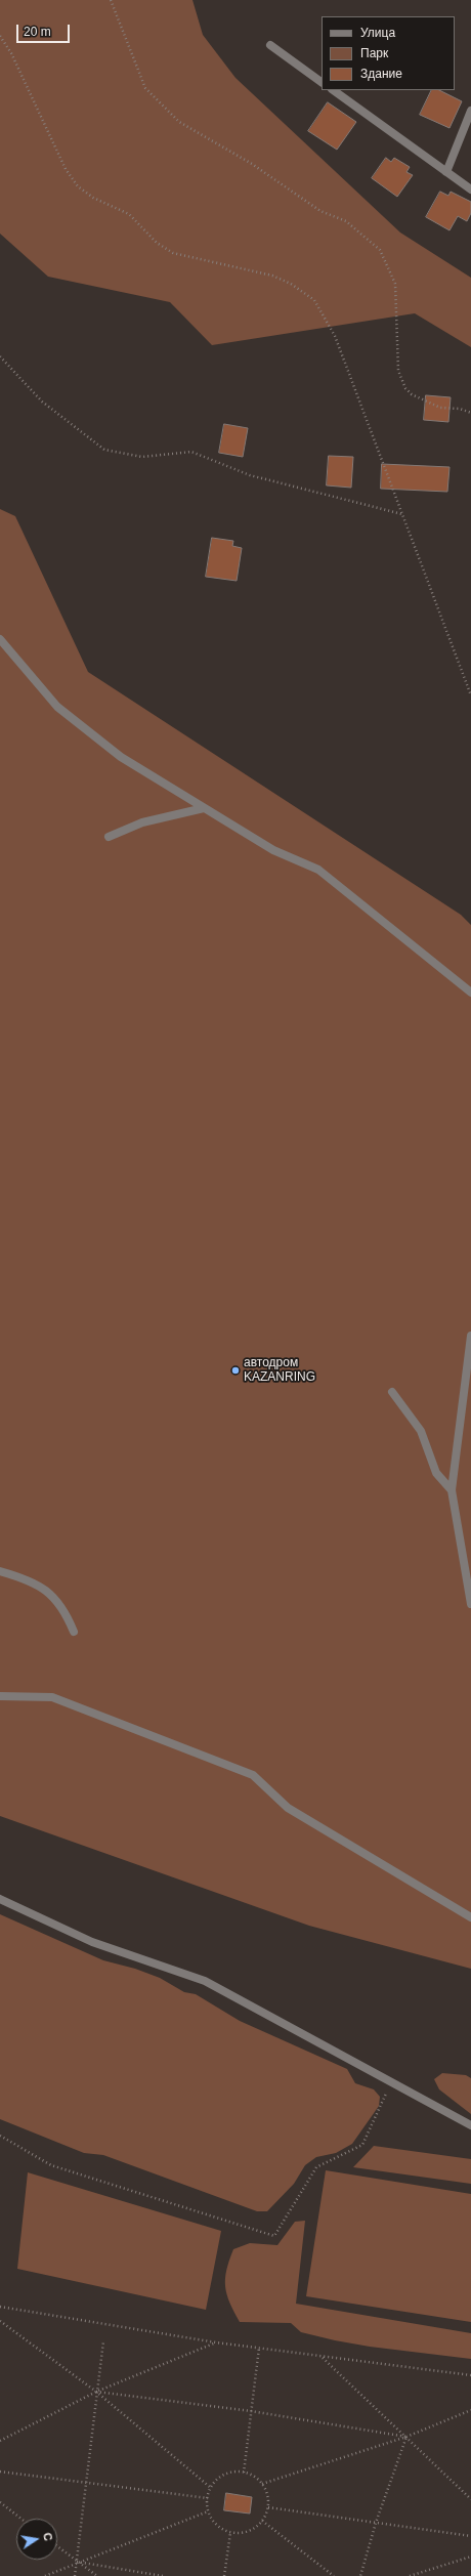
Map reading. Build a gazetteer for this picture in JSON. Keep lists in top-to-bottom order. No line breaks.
{"places":["автодром KAZANRING"],"legend":["Улица","Парк","Здание"],"scale_bar":"20 m","north":"right"}
